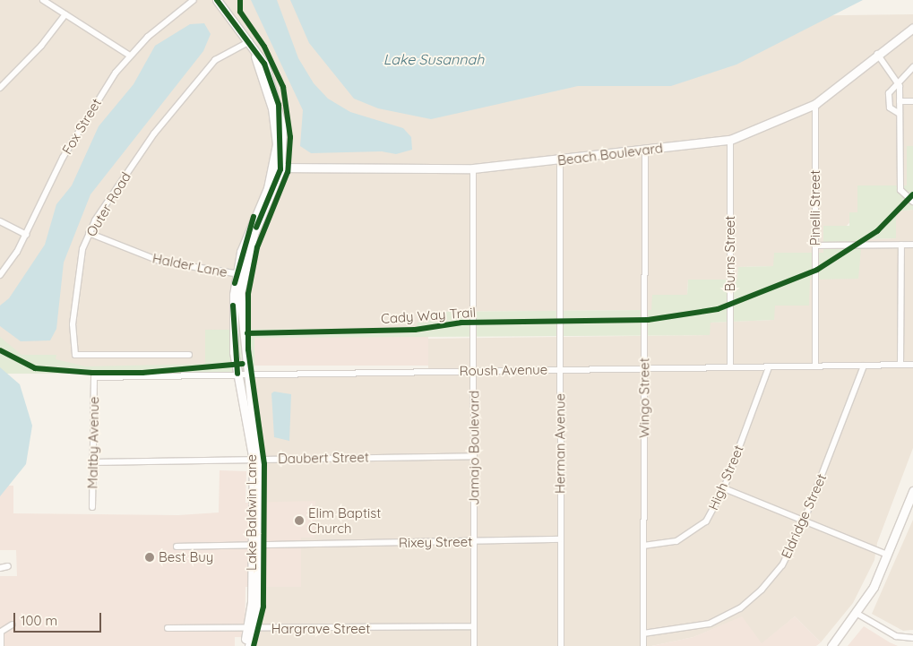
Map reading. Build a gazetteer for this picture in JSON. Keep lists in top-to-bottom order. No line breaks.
{"streets":{"street":["Fox Street","Beach Boulevard","Outer Road","Pinelli Street","Burns Street","Halder Lane","Roush Avenue","Wingo Street","Maltby Avenue","Herman Avenue","Jamajo Boulevard","Daubert Street","High Street","Lake Baldwin Lane","Eldridge Street","Rixey Street","Hargrave Street"],"cycle path":["Cady Way Trail"]},"crossings":[["Beach Boulevard","Pinelli Street"],["Beach Boulevard","Burns Street"],["Beach Boulevard","Wingo Street"],["Beach Boulevard","Herman Avenue"],["Beach Boulevard","Jamajo Boulevard"],["Beach Boulevard","Lake Baldwin Lane"],["Outer Road","Halder Lane"],["Outer Road","Lake Baldwin Lane"],["Pinelli Street","Roush Avenue"],["Burns Street","Roush Avenue"],["Halder Lane","Lake Baldwin Lane"],["Roush Avenue","Wingo Street"],["Roush Avenue","Maltby Avenue"],["Roush Avenue","Herman Avenue"],["Roush Avenue","Jamajo Boulevard"],["Roush Avenue","High Street"],["Roush Avenue","Lake Baldwin Lane"],["Roush Avenue","Eldridge Street"],["Wingo Street","High Street"],["Wingo Street","Eldridge Street"],["Maltby Avenue","Daubert Street"],["Herman Avenue","Rixey Street"],["Jamajo Boulevard","Daubert Street"],["Jamajo Boulevard","Rixey Street"],["Jamajo Boulevard","Hargrave Street"],["Daubert Street","Lake Baldwin Lane"],["Lake Baldwin Lane","Rixey Street"],["Lake Baldwin Lane","Hargrave Street"]],"water":["Lake Susannah"],"places":["Elim Baptist Church","Best Buy"],"scale_bar":"100 m"}
